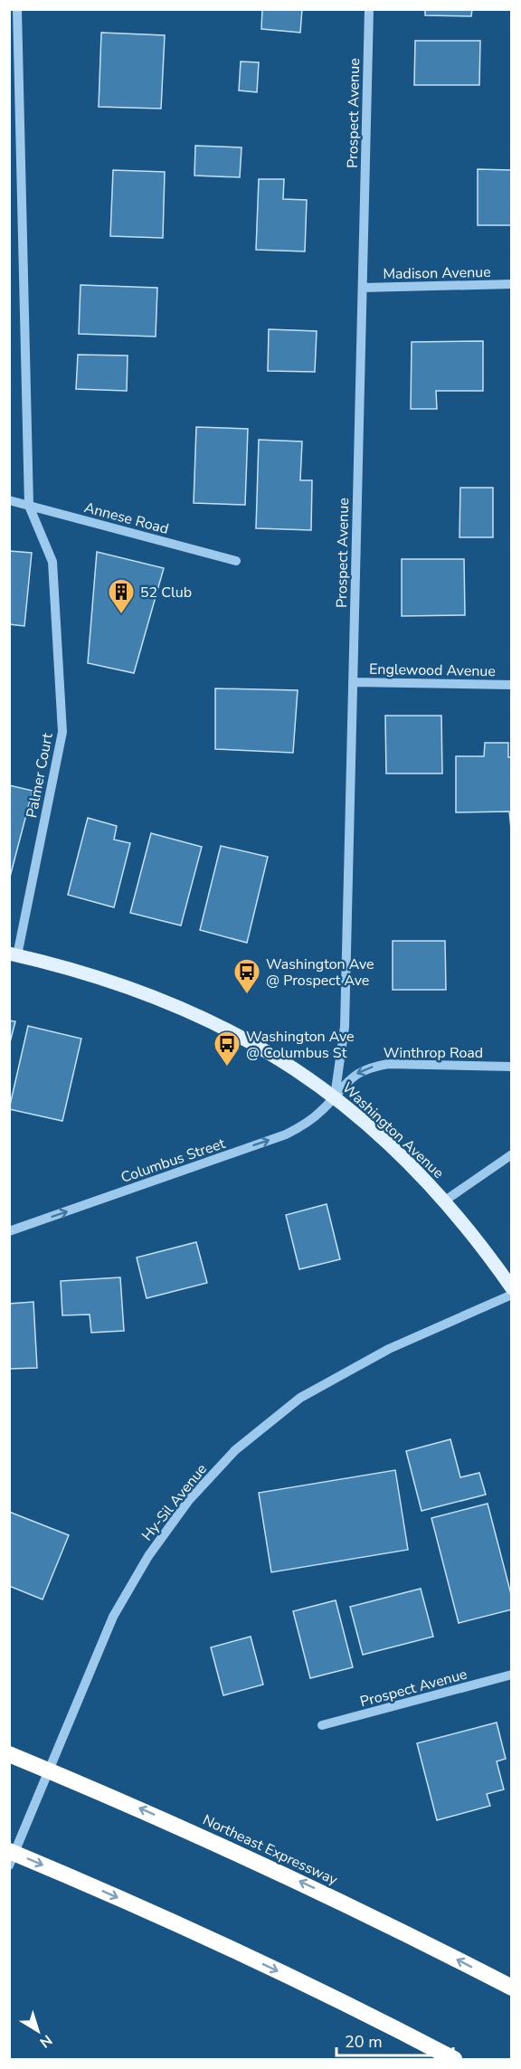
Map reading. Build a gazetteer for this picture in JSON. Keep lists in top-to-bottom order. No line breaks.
{"streets":{"highway":["Northeast Expressway"],"main road":["Washington Avenue"],"street":["Prospect Avenue","Madison Avenue","Annese Road","Englewood Avenue","Palmer Court","Winthrop Road","Columbus Street","Hy-Sil Avenue"]},"crossings":[["Prospect Avenue","Madison Avenue"],["Prospect Avenue","Englewood Avenue"],["Prospect Avenue","Winthrop Road"],["Prospect Avenue","Washington Avenue"],["Prospect Avenue","Columbus Street"],["Annese Road","Palmer Court"],["Palmer Court","Washington Avenue"],["Winthrop Road","Washington Avenue"],["Winthrop Road","Columbus Street"],["Washington Avenue","Columbus Street"]],"one_way":["Winthrop Road","Columbus Street"],"places":{"building":["52 Club"],"bus stop":["Washington Ave @ Prospect Ave","Washington Ave @ Columbus St"]},"scale_bar":"20 m","north":"bottom right"}
